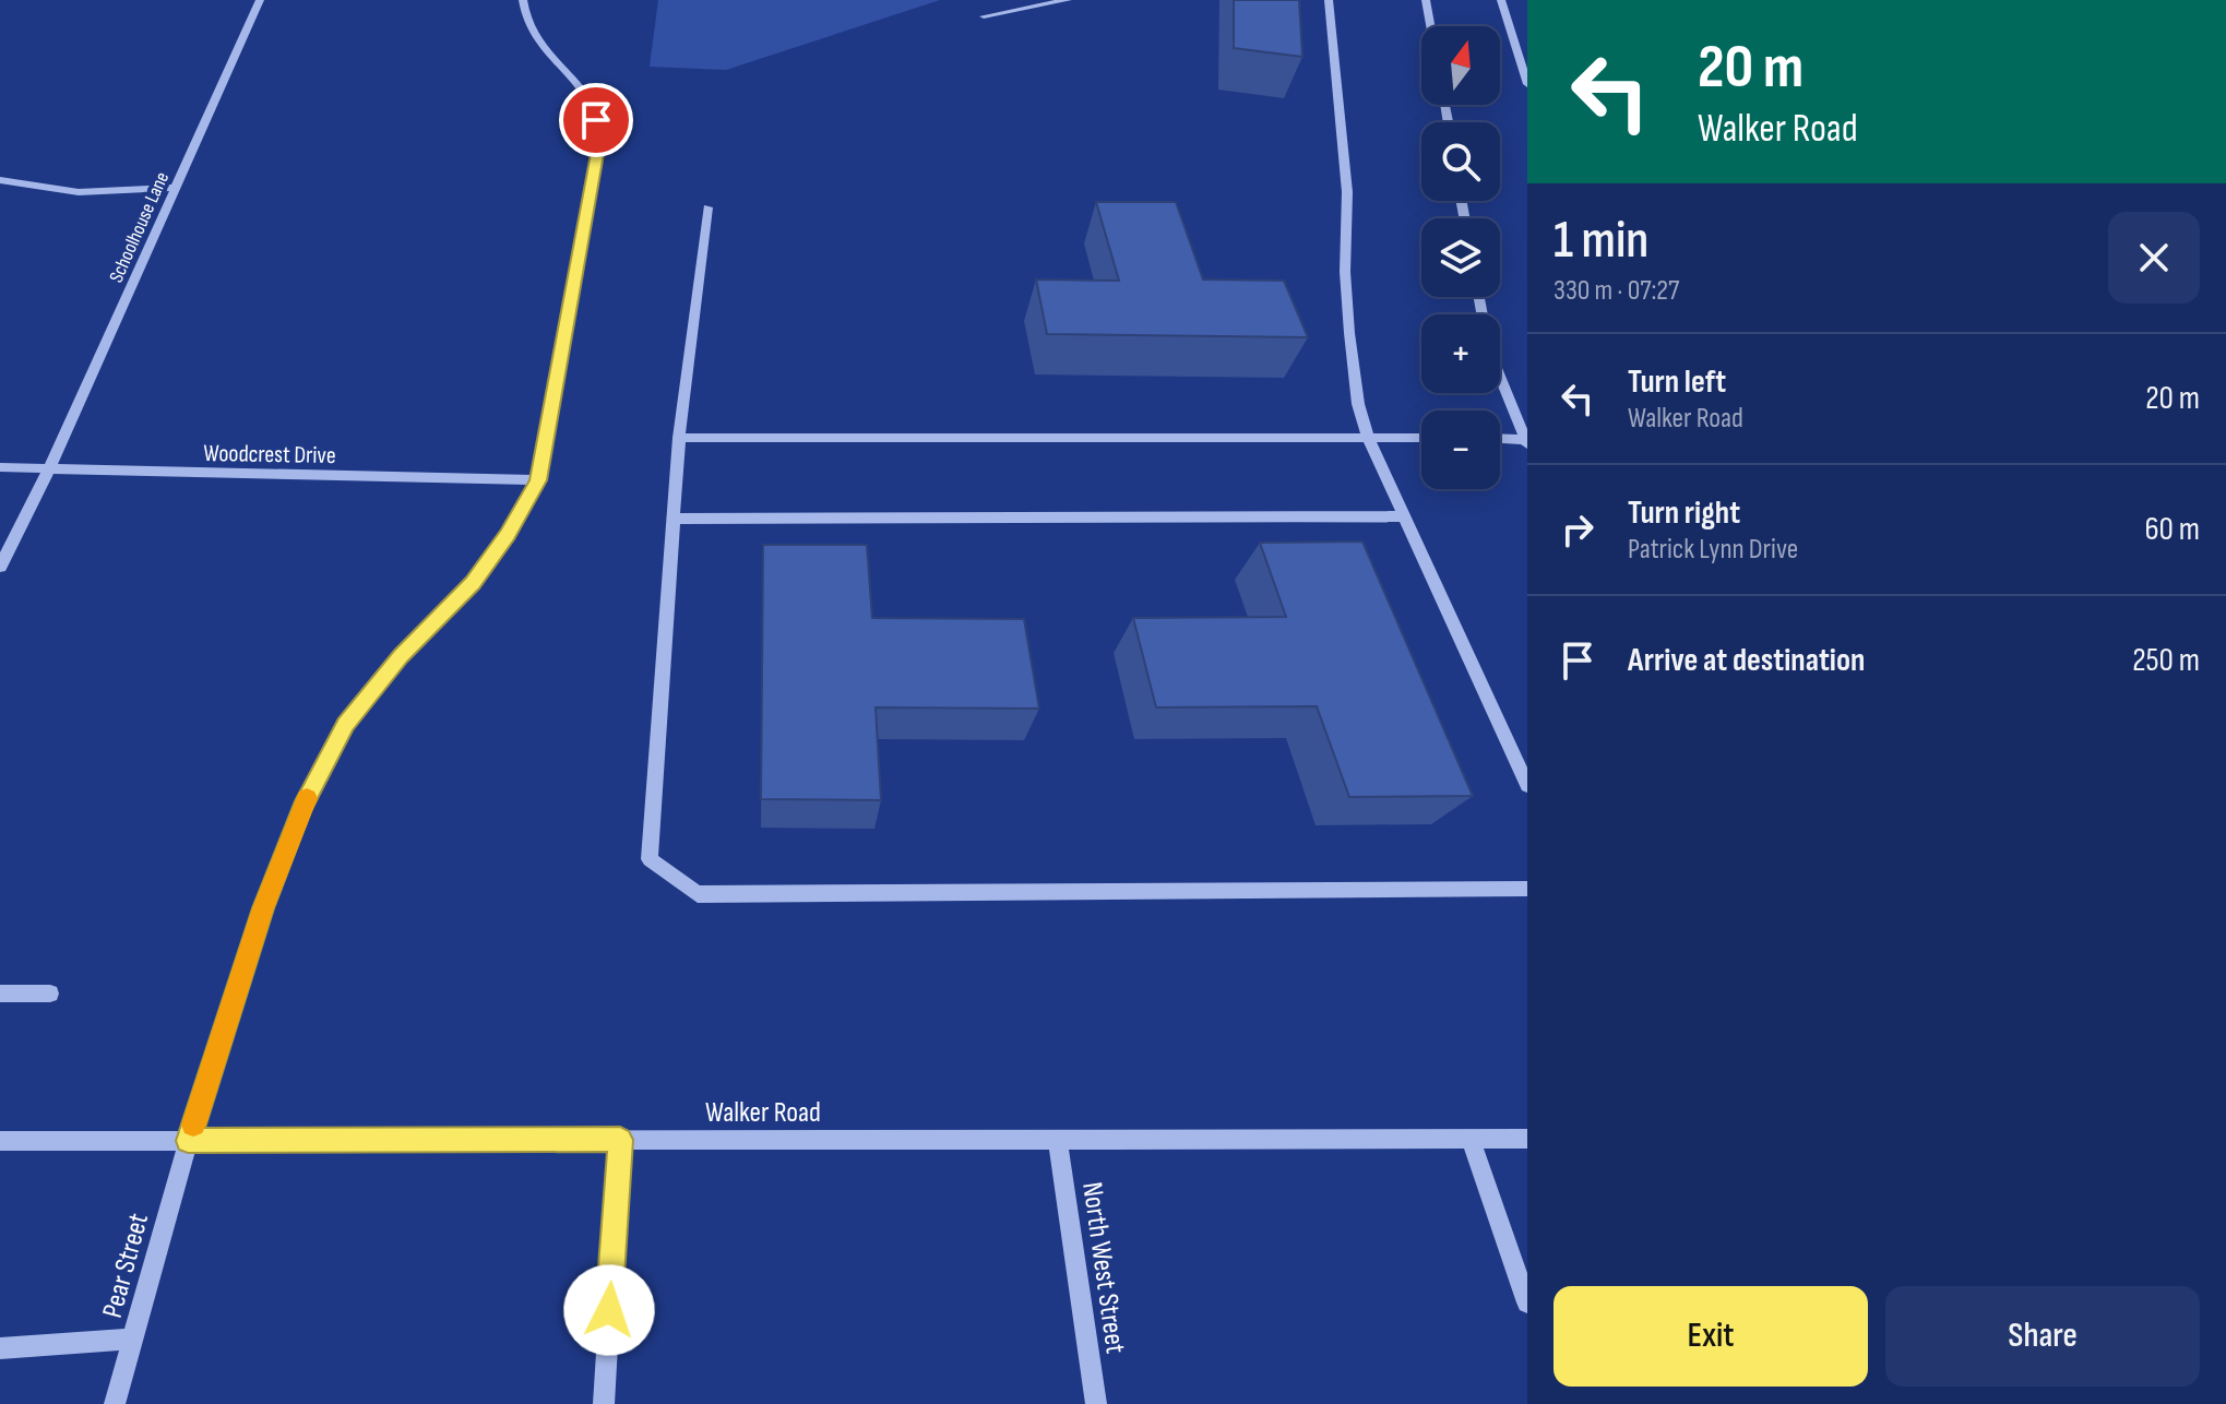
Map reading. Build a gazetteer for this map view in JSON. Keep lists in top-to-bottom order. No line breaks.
{"streets":{"street":["Schoolhouse Lane","Woodcrest Drive","Walker Road","Pear Street","North West Street"]},"crossings":[["Schoolhouse Lane","Woodcrest Drive"],["Woodcrest Drive","Pear Street"],["Walker Road","Pear Street"],["Walker Road","North West Street"]],"north":"top","page":{"turn":["20 m","Walker Road"],"map_buttons":["+","−"],"heading":["1 min","330 m · 07:27"],"list":[{"name":"Turn left","note":"Walker Road","value":"20 m"},{"name":"Turn right","note":"Patrick Lynn Drive","value":"60 m"},{"name":"Arrive at destination","value":"250 m"}],"buttons":["Exit","Share"]}}
